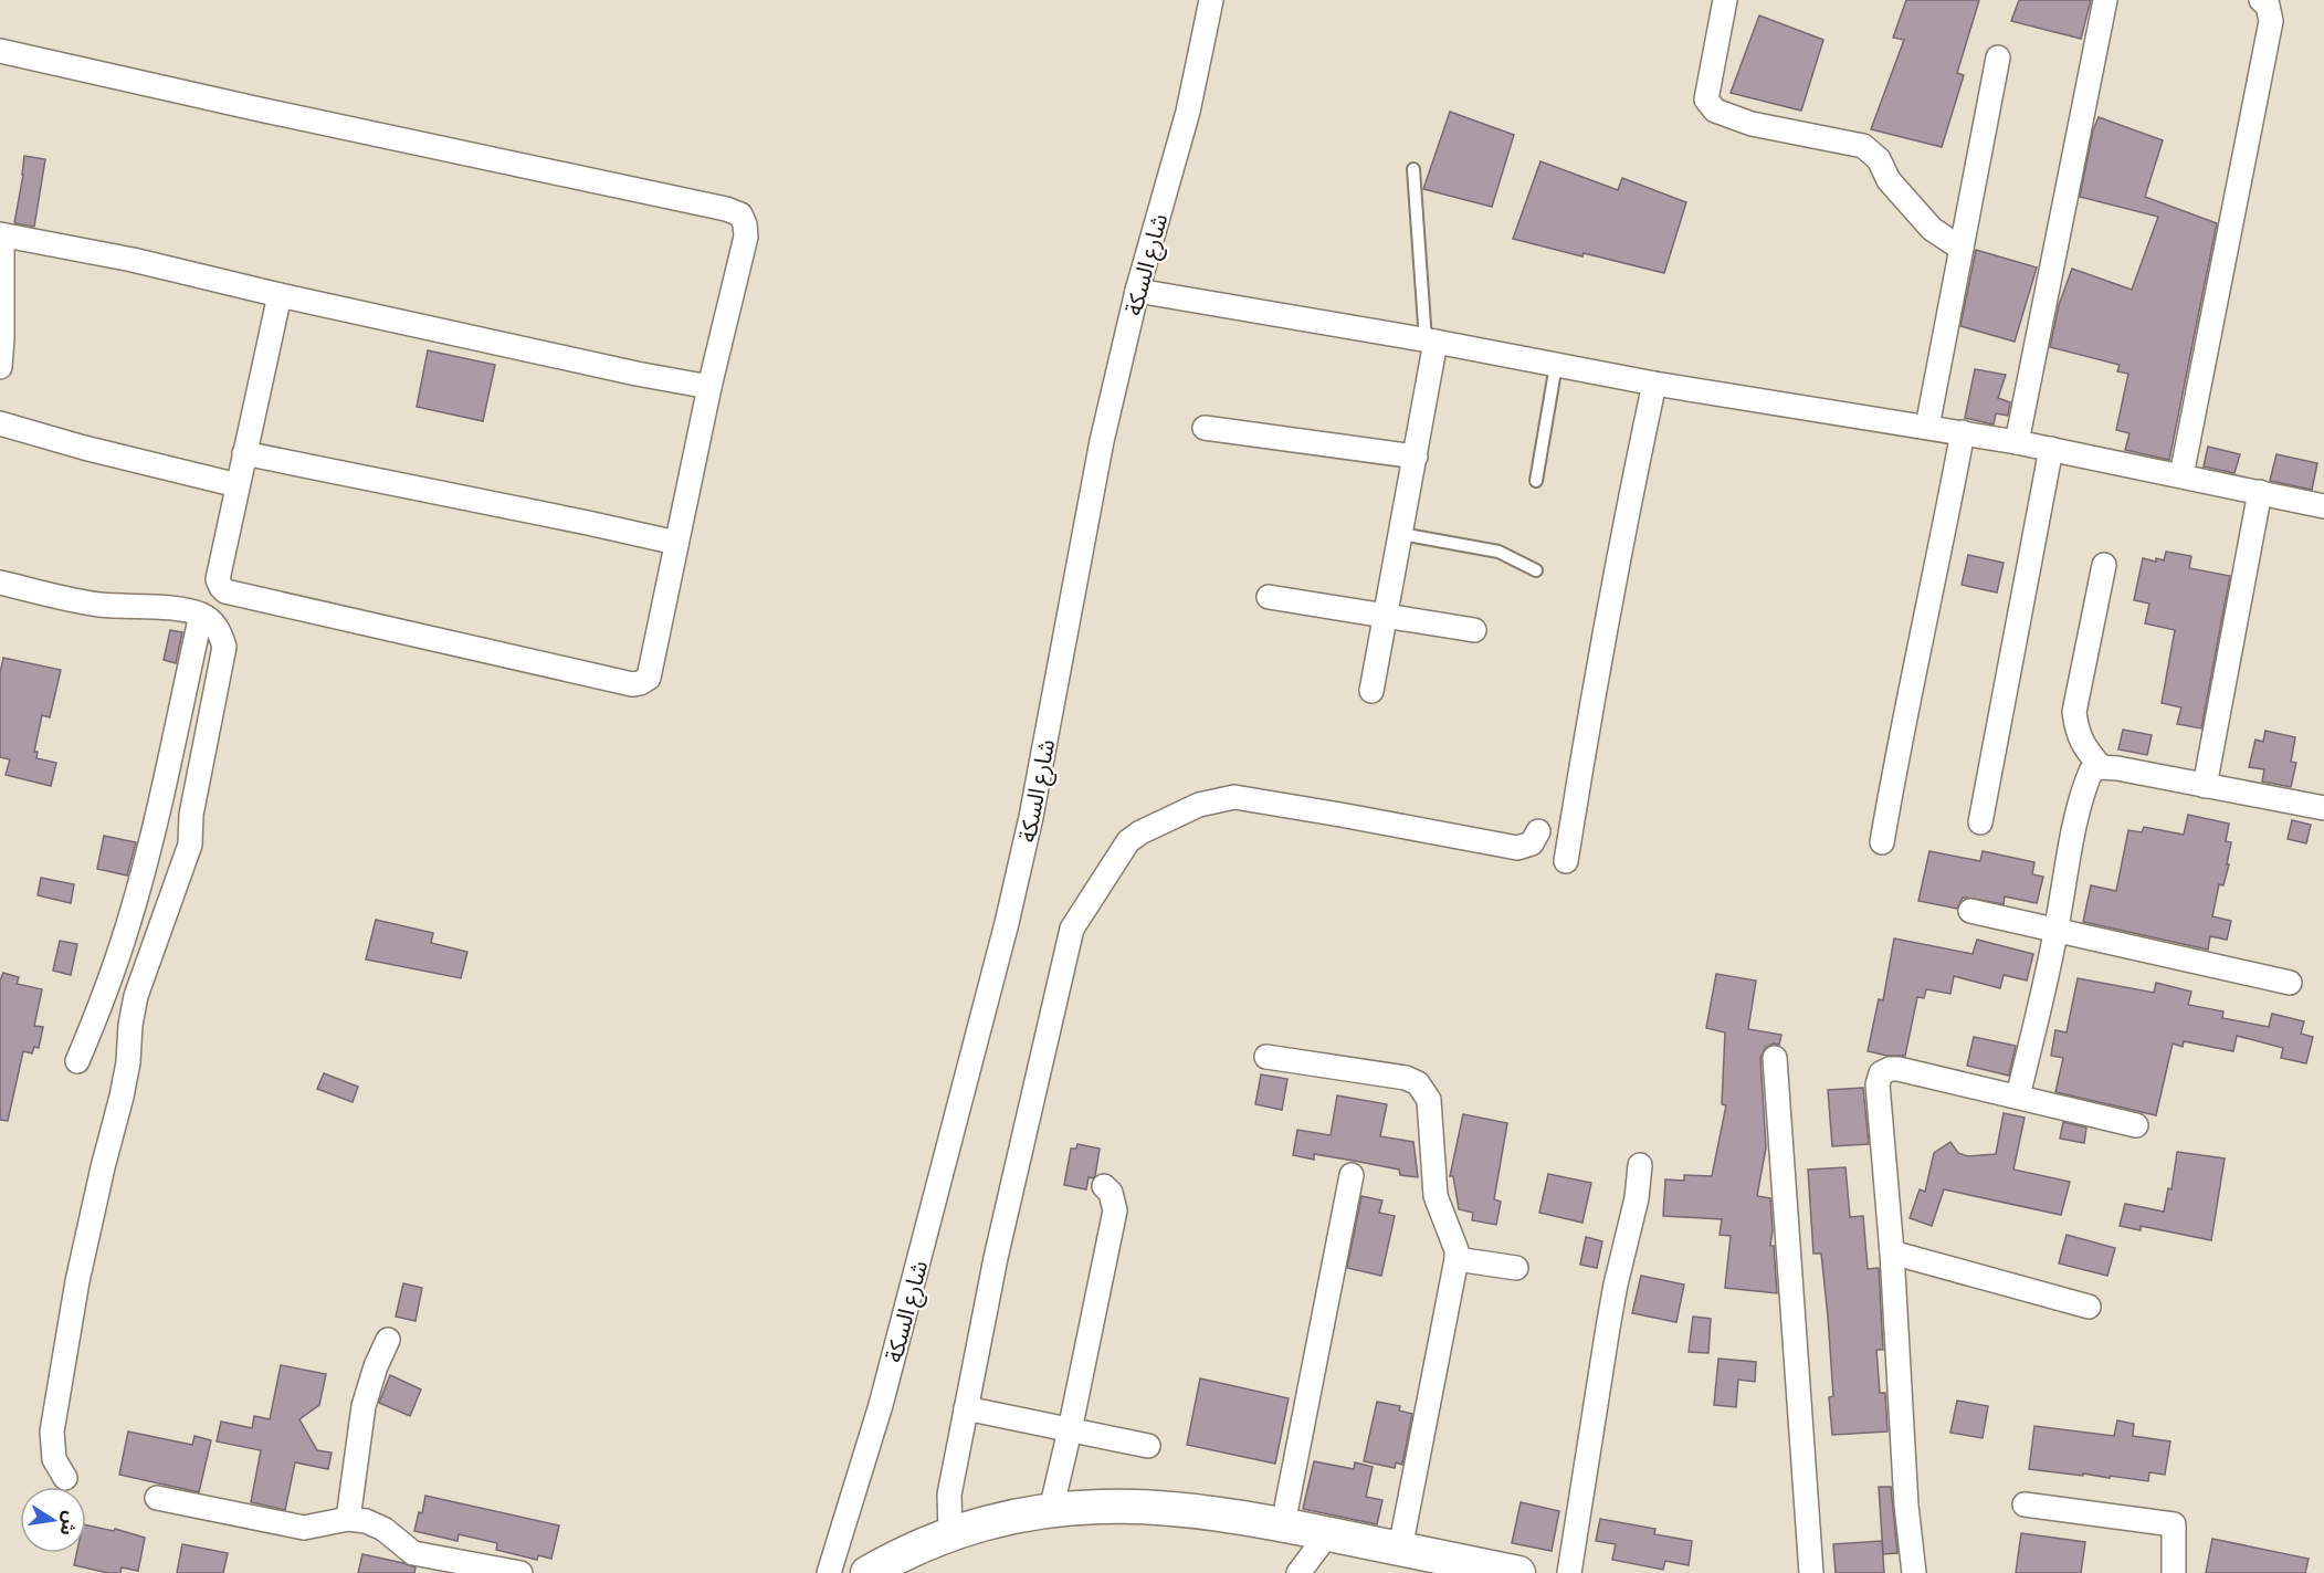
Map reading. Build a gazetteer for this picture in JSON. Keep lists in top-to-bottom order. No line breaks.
{"streets":{"street":["شارع السكة"]},"north":"right"}
